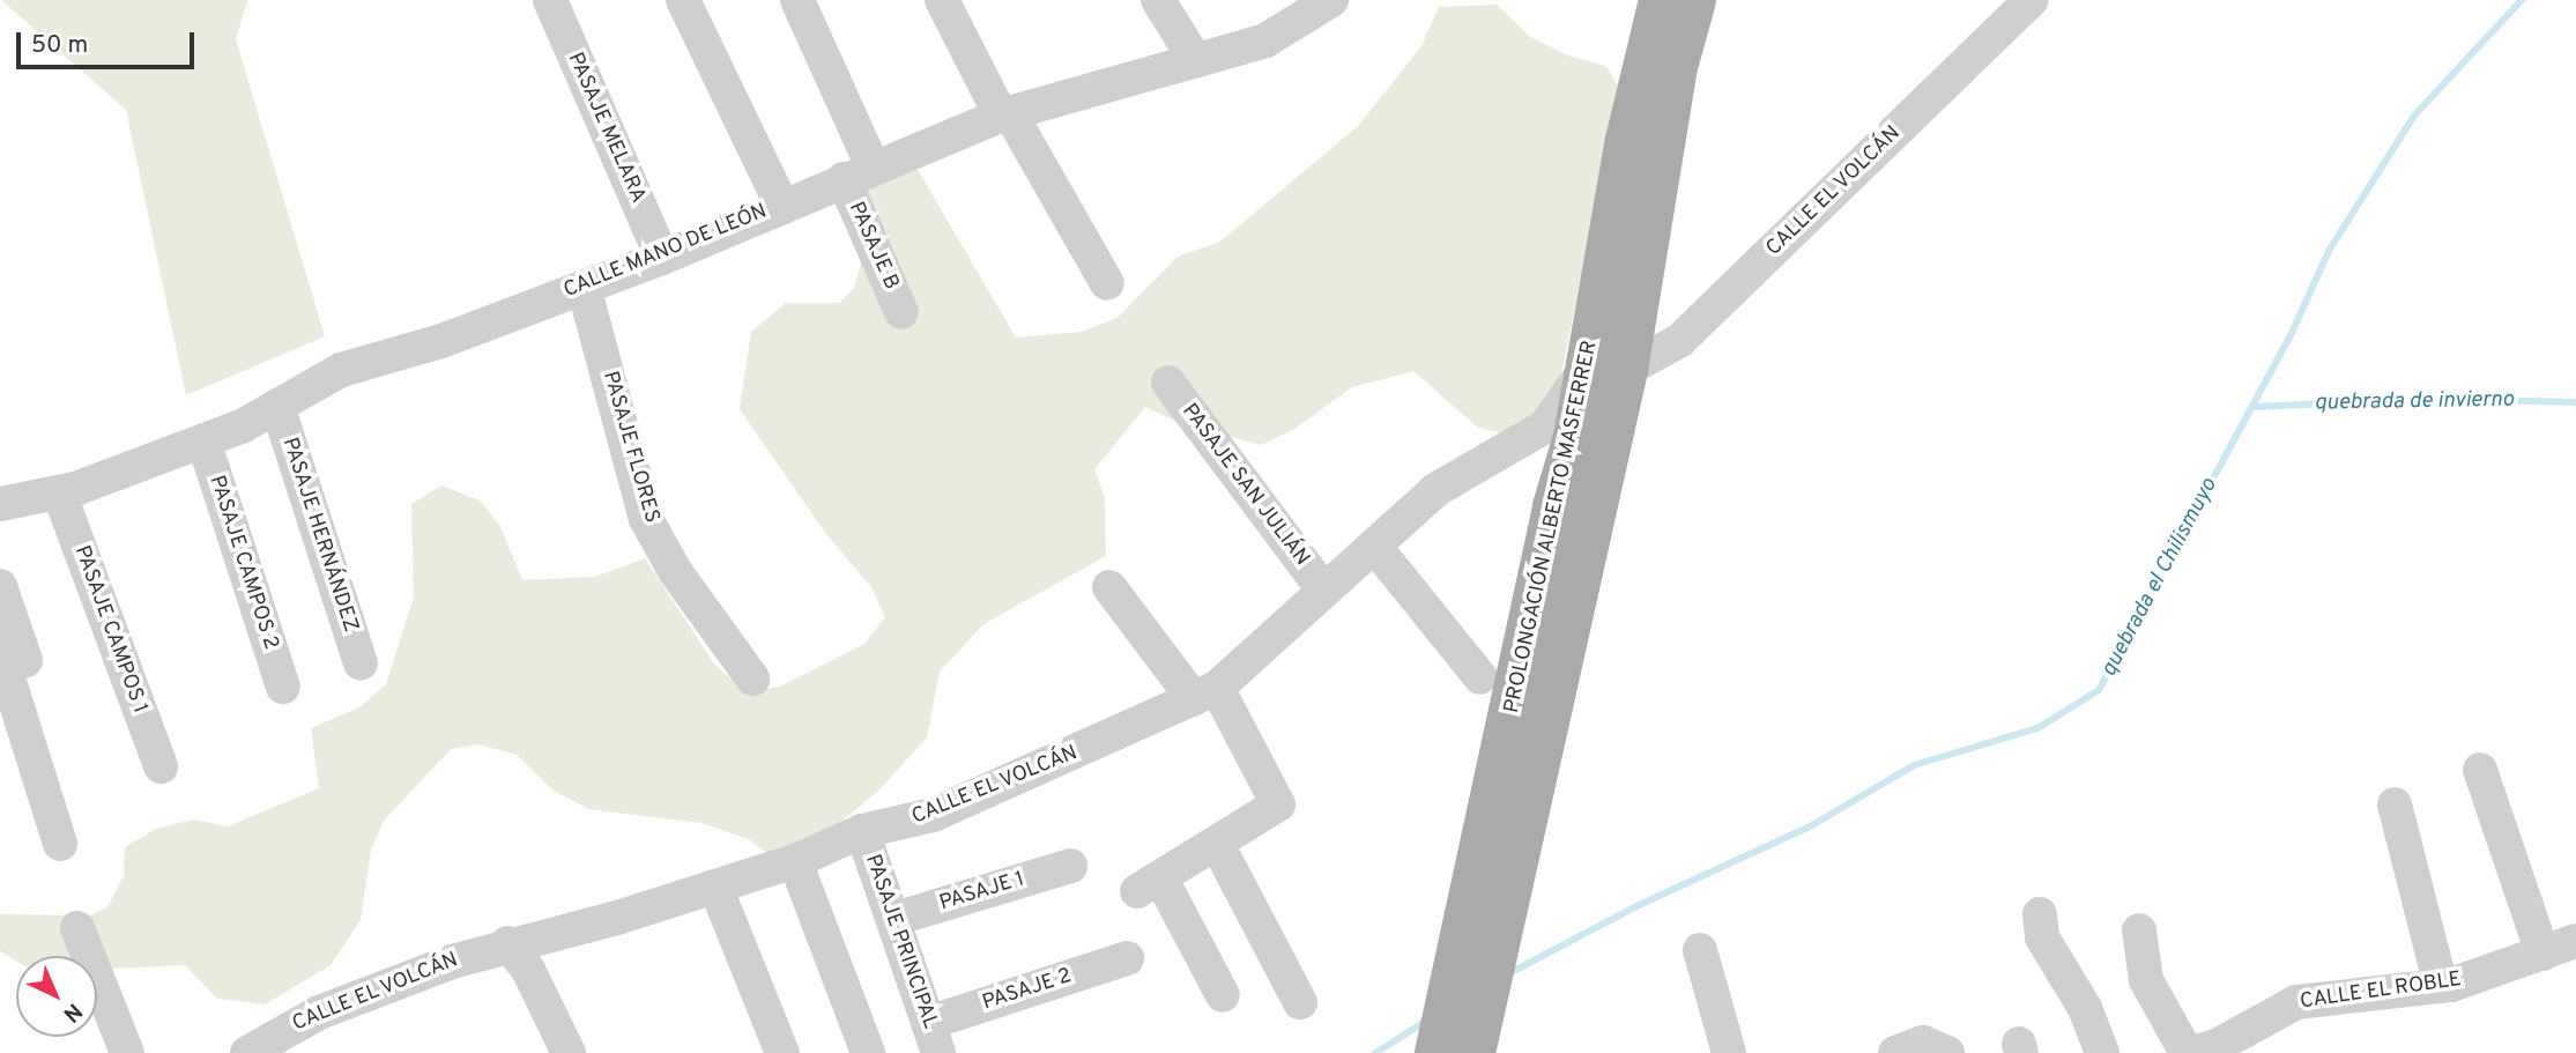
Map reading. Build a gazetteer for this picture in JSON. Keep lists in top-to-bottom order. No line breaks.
{"streets":{"main road":["PROLONGACIÓN ALBERTO MASFERRER"],"street":["PASAJE MELARA","CALLE EL VOLCÁN","PASAJE B","CALLE MANO DE LEÓN","PASAJE FLORES","PASAJE SAN JULIÁN","PASAJE HERNÁNDEZ","PASAJE CAMPOS 2","PASAJE CAMPOS 1","PASAJE 1","PASAJE PRINCIPAL","PASAJE 2","CALLE EL ROBLE"]},"crossings":[["PASAJE MELARA","CALLE MANO DE LEÓN"],["CALLE EL VOLCÁN","PASAJE SAN JULIÁN"],["CALLE EL VOLCÁN","PROLONGACIÓN ALBERTO MASFERRER"],["CALLE EL VOLCÁN","PASAJE PRINCIPAL"],["PASAJE B","CALLE MANO DE LEÓN"],["CALLE MANO DE LEÓN","PASAJE FLORES"],["CALLE MANO DE LEÓN","PASAJE HERNÁNDEZ"],["CALLE MANO DE LEÓN","PASAJE CAMPOS 2"],["CALLE MANO DE LEÓN","PASAJE CAMPOS 1"],["PASAJE 1","PASAJE PRINCIPAL"],["PASAJE PRINCIPAL","PASAJE 2"]],"water":["quebrada de invierno","quebrada el Chilismuyo"],"scale_bar":"50 m","north":"bottom right"}
